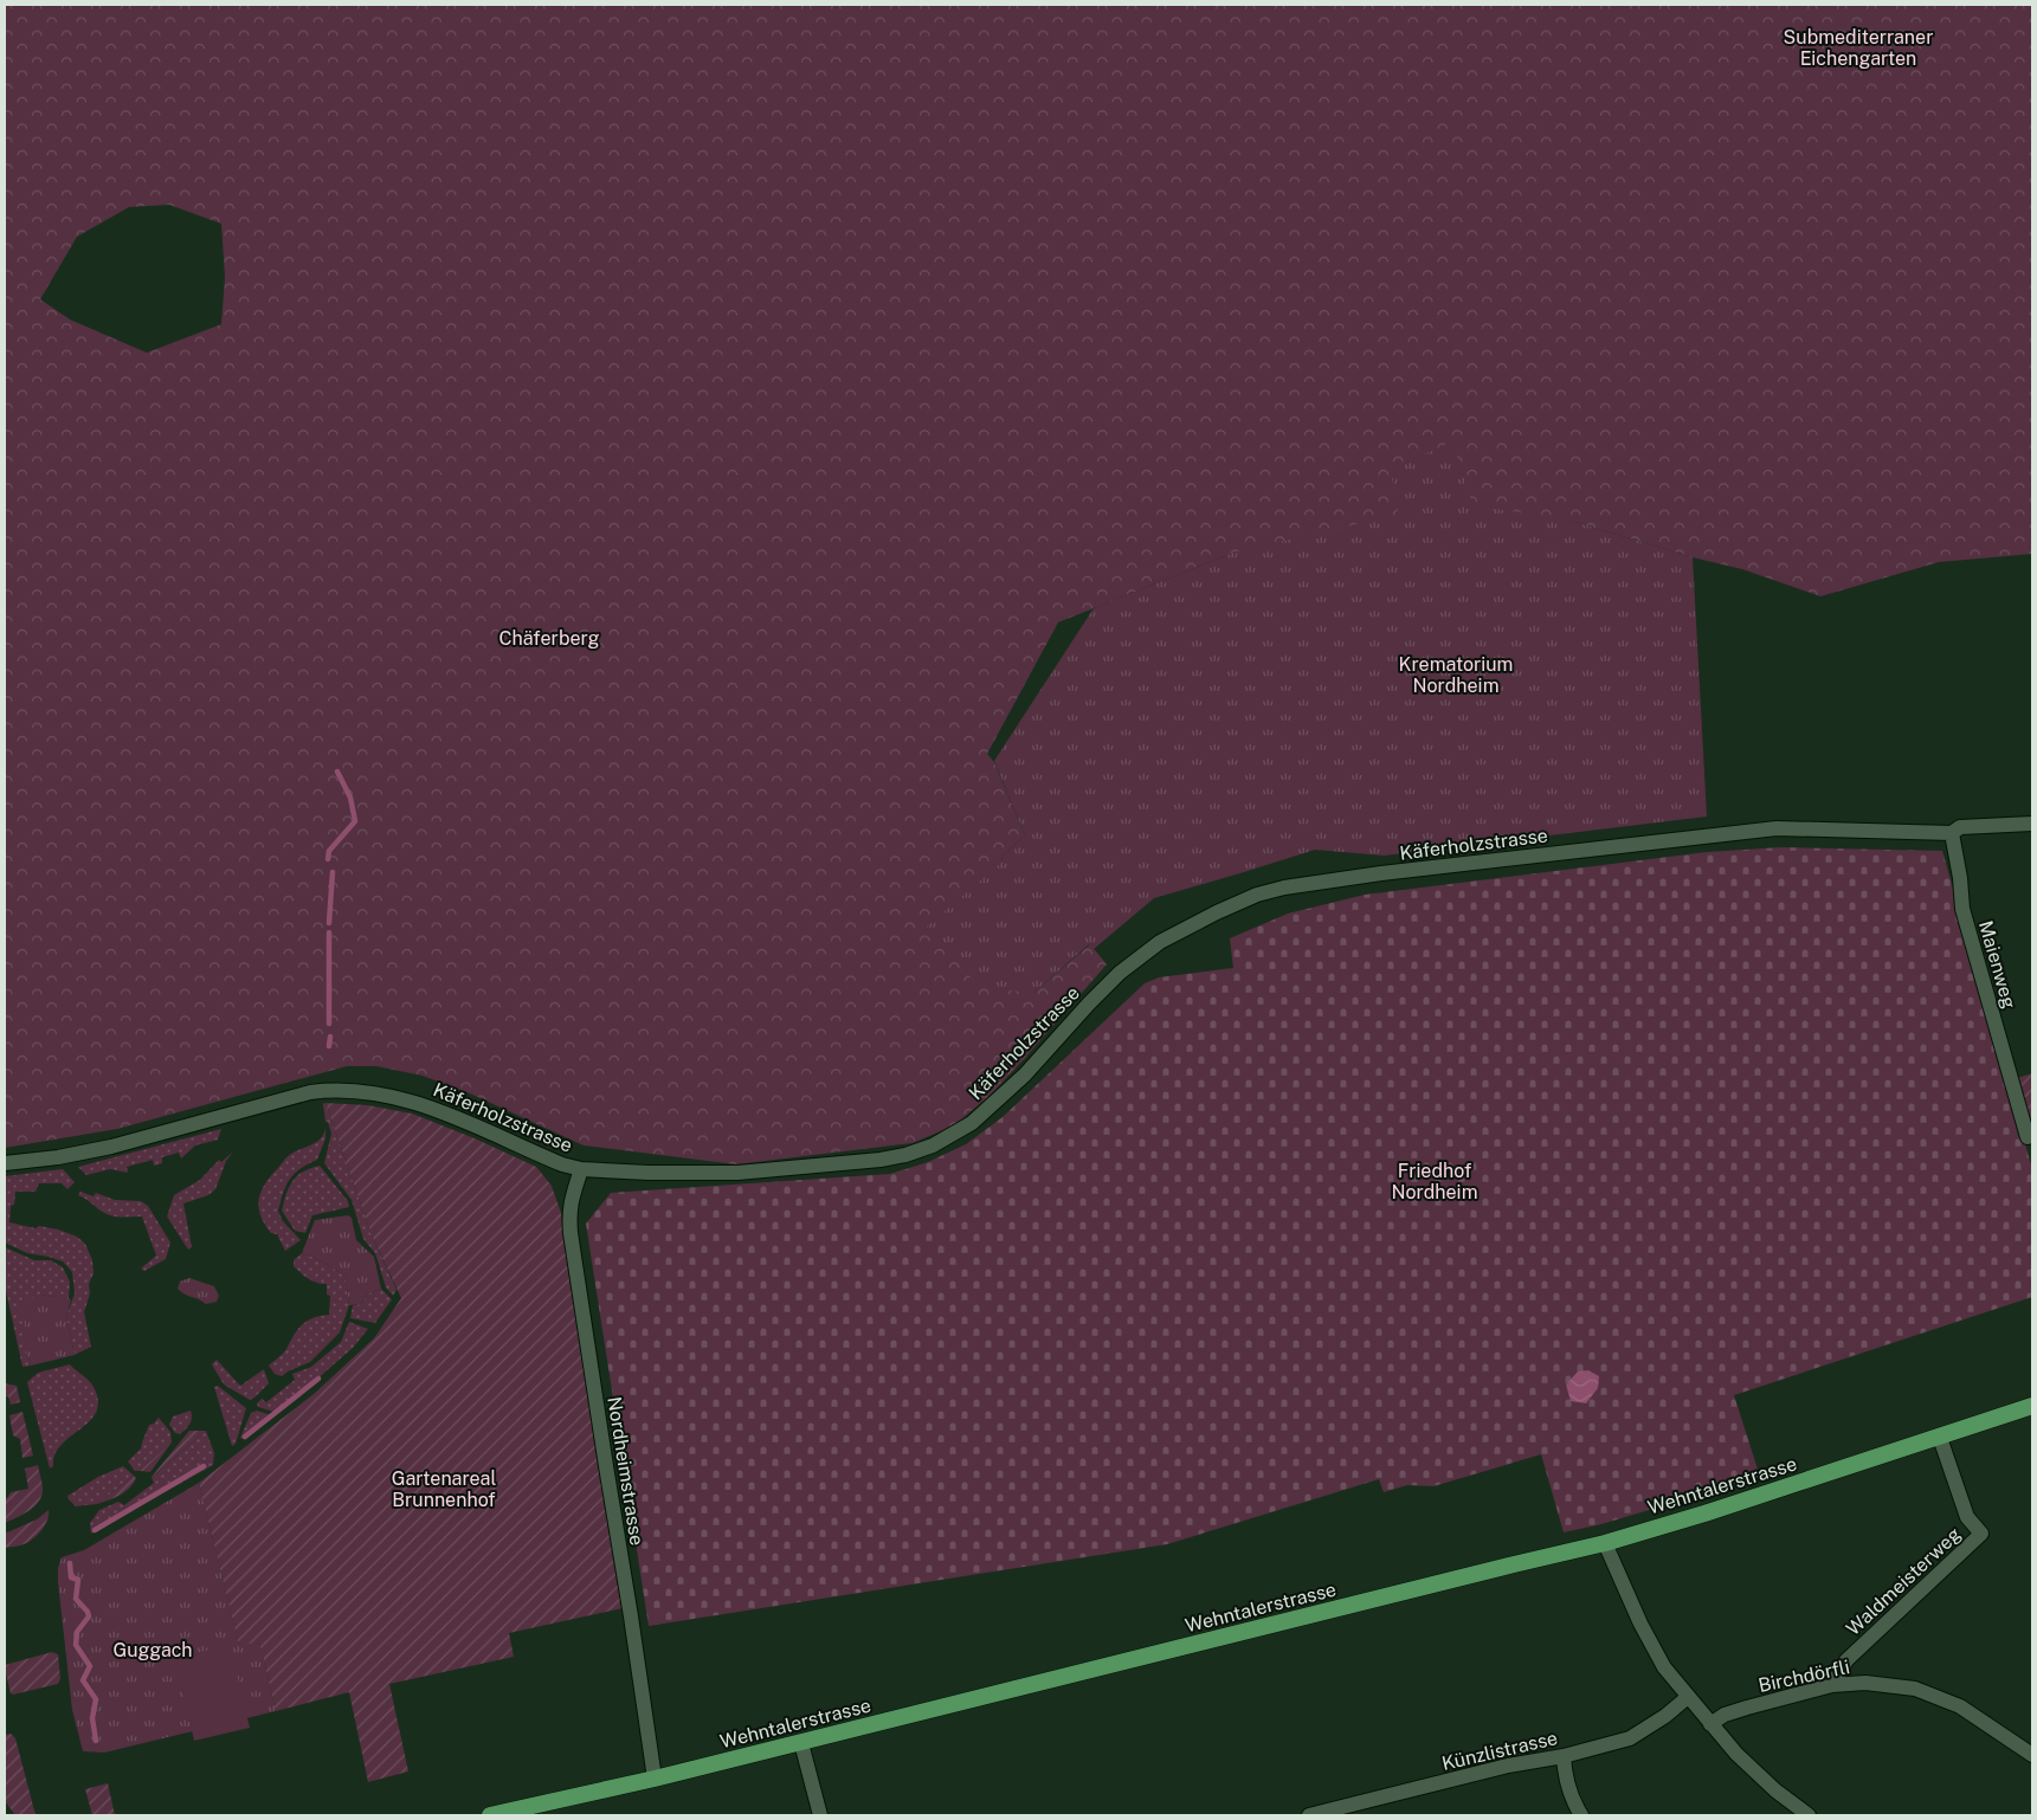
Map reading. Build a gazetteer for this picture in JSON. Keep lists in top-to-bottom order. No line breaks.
{"streets":{"main road":["Wehntalerstrasse"],"street":["Käferholzstrasse","Maienweg","Nordheimstrasse","Waldmeisterweg","Birchdörfli","Künzlistrasse"]},"crossings":[["Käferholzstrasse","Maienweg"],["Käferholzstrasse","Nordheimstrasse"],["Nordheimstrasse","Wehntalerstrasse"],["Wehntalerstrasse","Waldmeisterweg"],["Waldmeisterweg","Birchdörfli"]],"parks":["Submediterraner Eichengarten","Chäferberg","Krematorium Nordheim","Friedhof Nordheim","Gartenareal Brunnenhof","Guggach"]}
